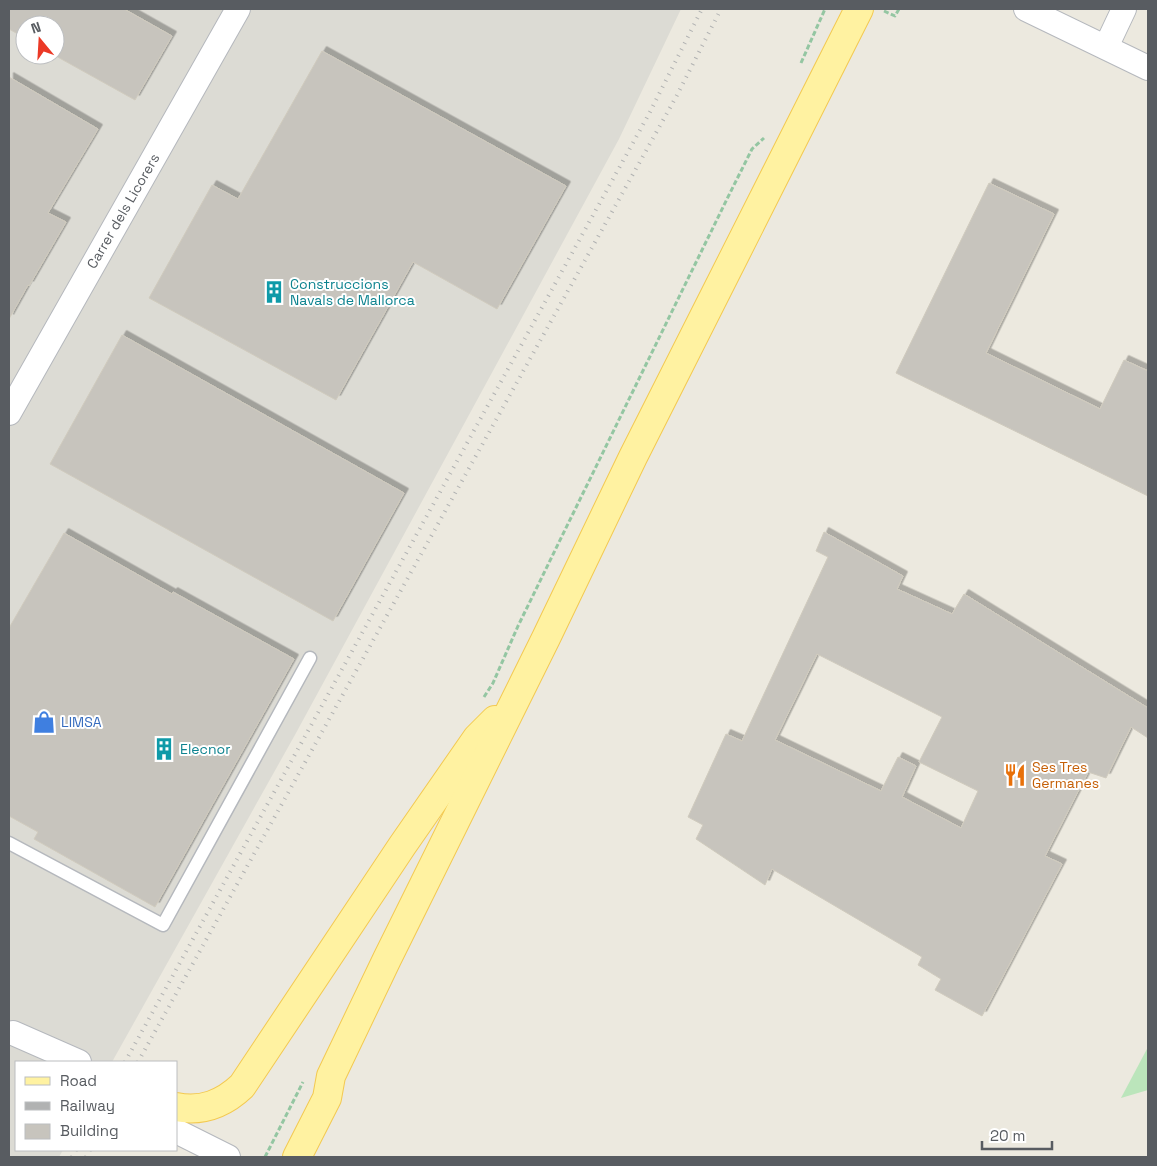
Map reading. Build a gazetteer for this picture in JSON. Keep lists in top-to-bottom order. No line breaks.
{"streets":{"street":["Carrer dels Licorers"]},"places":{"building":["Construccions Navals de Mallorca","Elecnor"],"shop":["LIMSA"],"restaurant":["Ses Tres Germanes"]},"legend":["Road","Railway","Building"],"scale_bar":"20 m","north":"top"}
